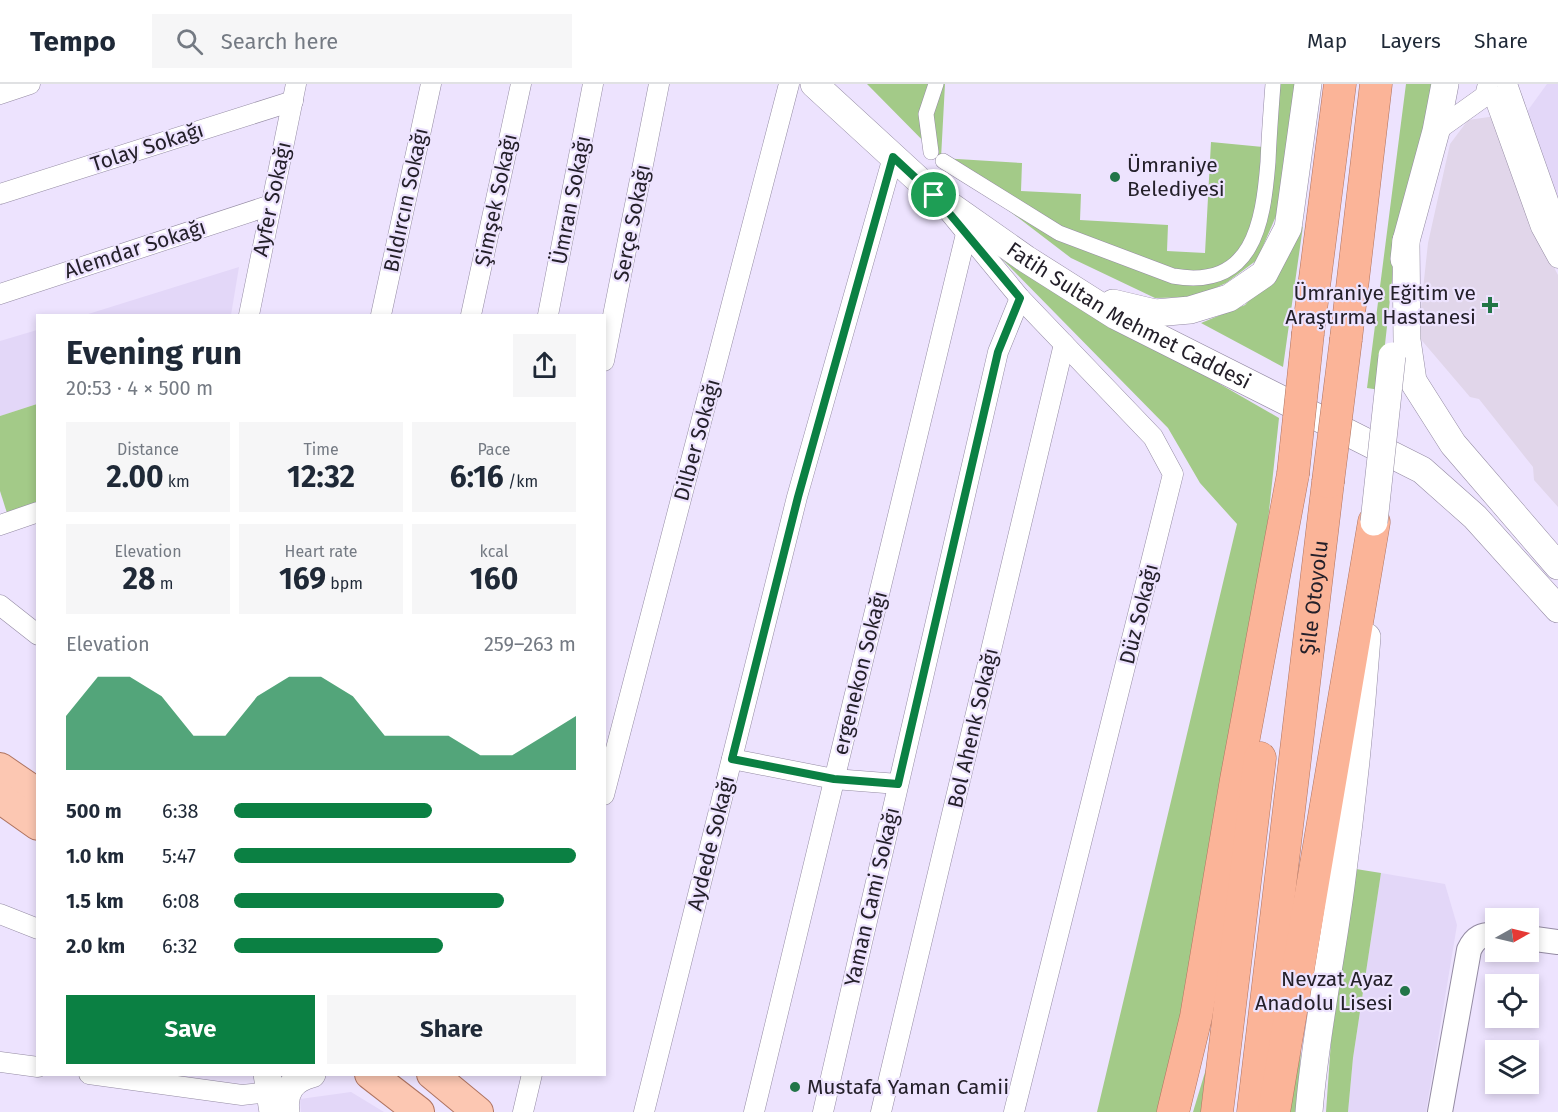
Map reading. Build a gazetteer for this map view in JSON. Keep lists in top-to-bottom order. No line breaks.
{"streets":{"highway":["Şile Otoyolu"],"main road":["Fatih Sultan Mehmet Caddesi"],"street":["Tolay Sokağı","Ayfer Sokağı","Bıldırcın Sokağı","Şimşek Sokağı","Ümran Sokağı","Serçe Sokağı","Alemdar Sokağı","Dilber Sokağı","Düz Sokağı","ergenekon Sokağı","Bol Ahenk Sokağı","Aydede Sokağı","Yaman Cami Sokağı"]},"crossings":[["Tolay Sokağı","Ayfer Sokağı"],["Ayfer Sokağı","Alemdar Sokağı"],["Fatih Sultan Mehmet Caddesi","Düz Sokağı"],["Fatih Sultan Mehmet Caddesi","Aydede Sokağı"],["Düz Sokağı","ergenekon Sokağı"],["Düz Sokağı","Bol Ahenk Sokağı"],["Düz Sokağı","Yaman Cami Sokağı"]],"places":{"other":["Ümraniye Belediyesi","Nevzat Ayaz Anadolu Lisesi","Mustafa Yaman Camii"],"health":["Ümraniye Eğitim ve Araştırma Hastanesi"]},"north":"right","page":{"header":"Tempo","search":"Search here","nav":["Map","Layers","Share"],"heading":["Evening run","20:53 · 4 × 500 m"],"stats":[["Distance","2.00 km"],["Time","12:32"],["Pace","6:16 /km"],["Elevation","28 m"],["Heart rate","169 bpm"],["kcal","160"]],"chart":["Elevation","259–263 m"],"list":[{"name":"500 m","note":"6:38"},{"name":"1.0 km","note":"5:47"},{"name":"1.5 km","note":"6:08"},{"name":"2.0 km","note":"6:32"}],"buttons":["Save","Share"]}}
